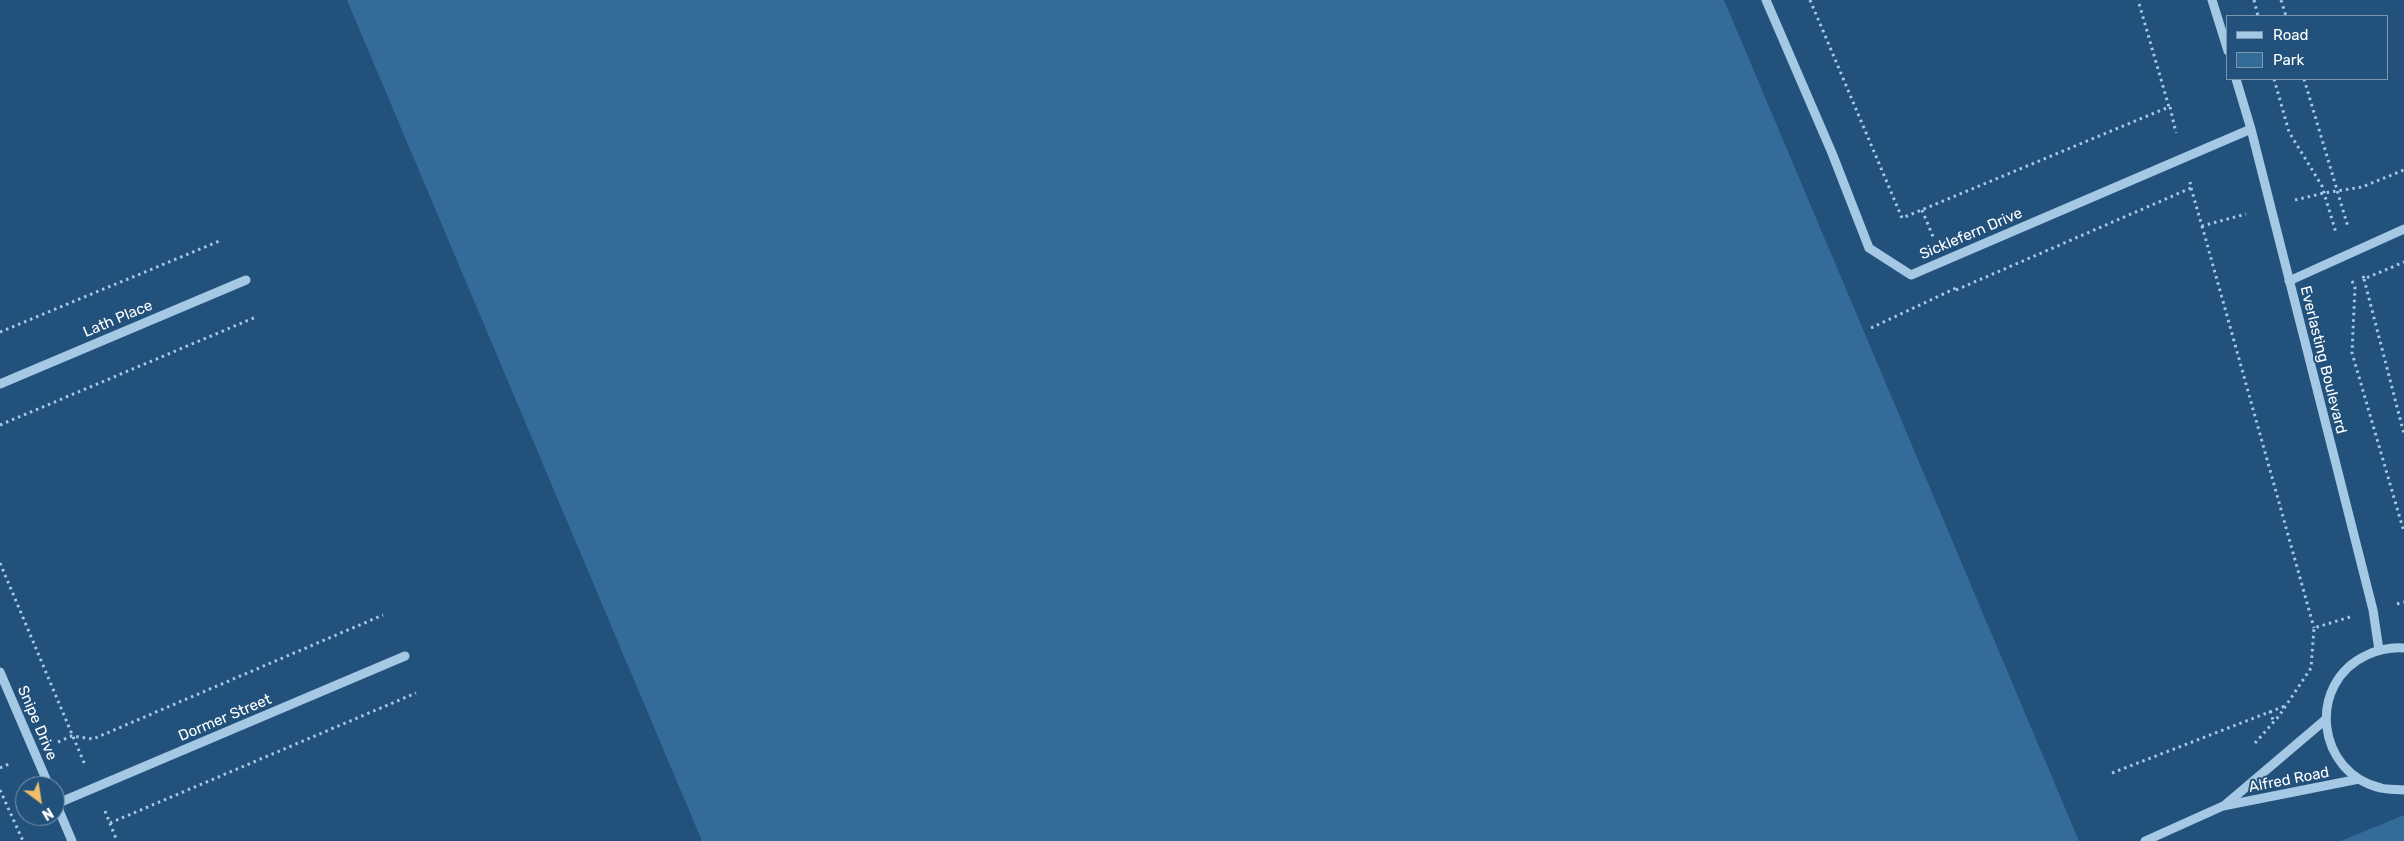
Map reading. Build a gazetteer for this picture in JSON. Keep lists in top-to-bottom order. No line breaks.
{"streets":{"street":["Sicklefern Drive","Lath Place","Everlasting Boulevard","Dormer Street","Snipe Drive","Alfred Road"]},"crossings":[["Sicklefern Drive","Everlasting Boulevard"]],"legend":["Road","Park"],"north":"bottom right"}
